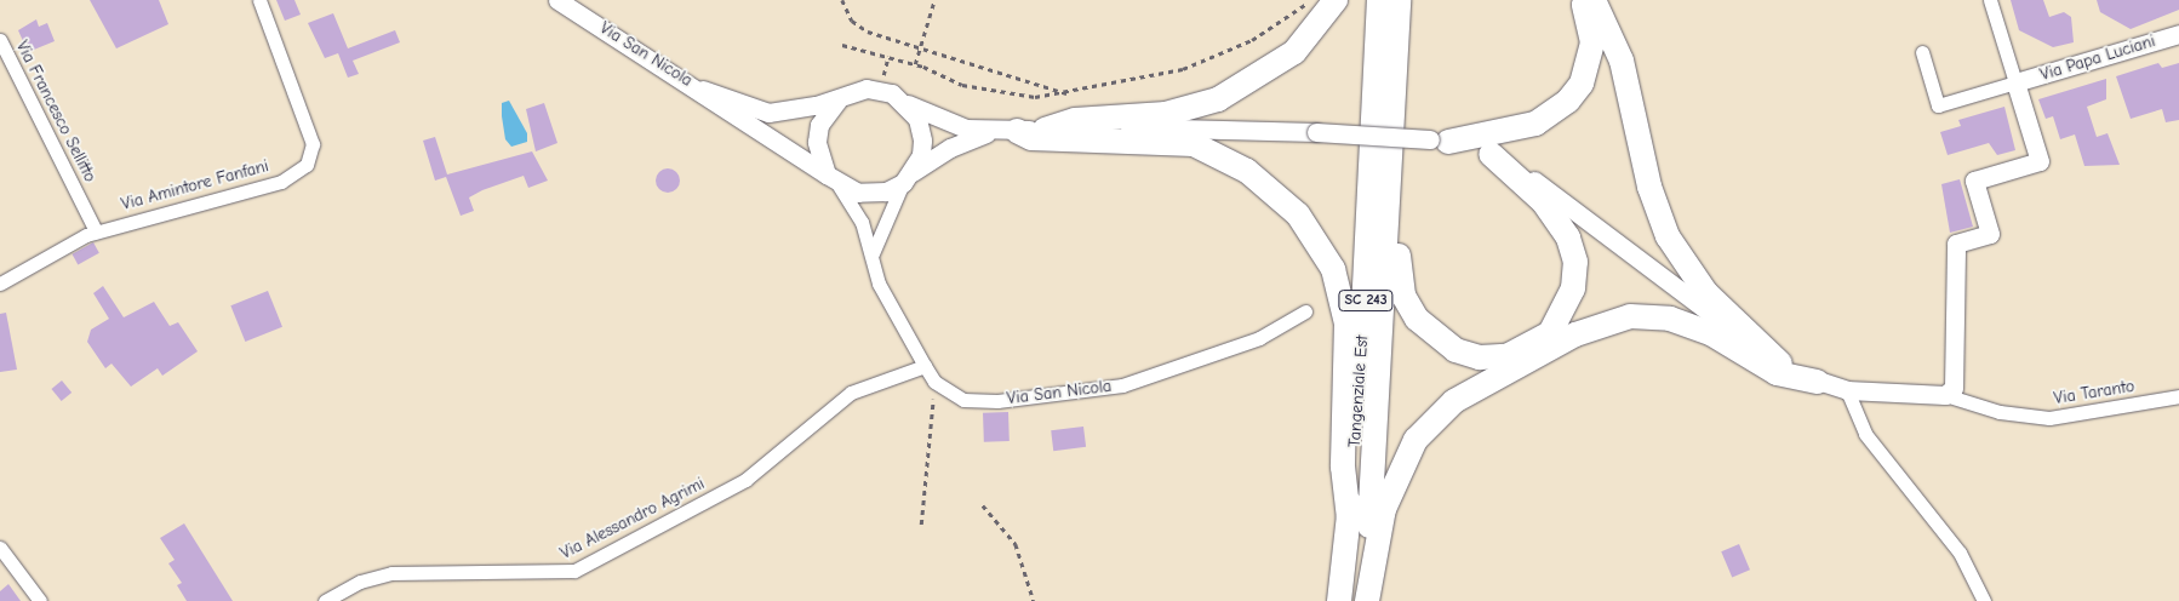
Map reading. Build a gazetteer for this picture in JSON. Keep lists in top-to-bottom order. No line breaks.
{"streets":{"highway":["SC 243","Tangenziale Est"],"street":["Via San Nicola","Via Papa Luciani","Via Francesco Sellitto","Via Amintore Fanfani","Via Taranto","Via Alessandro Agrimi"]},"crossings":[["Via San Nicola","Via Alessandro Agrimi"],["Via Francesco Sellitto","Via Amintore Fanfani"]]}
